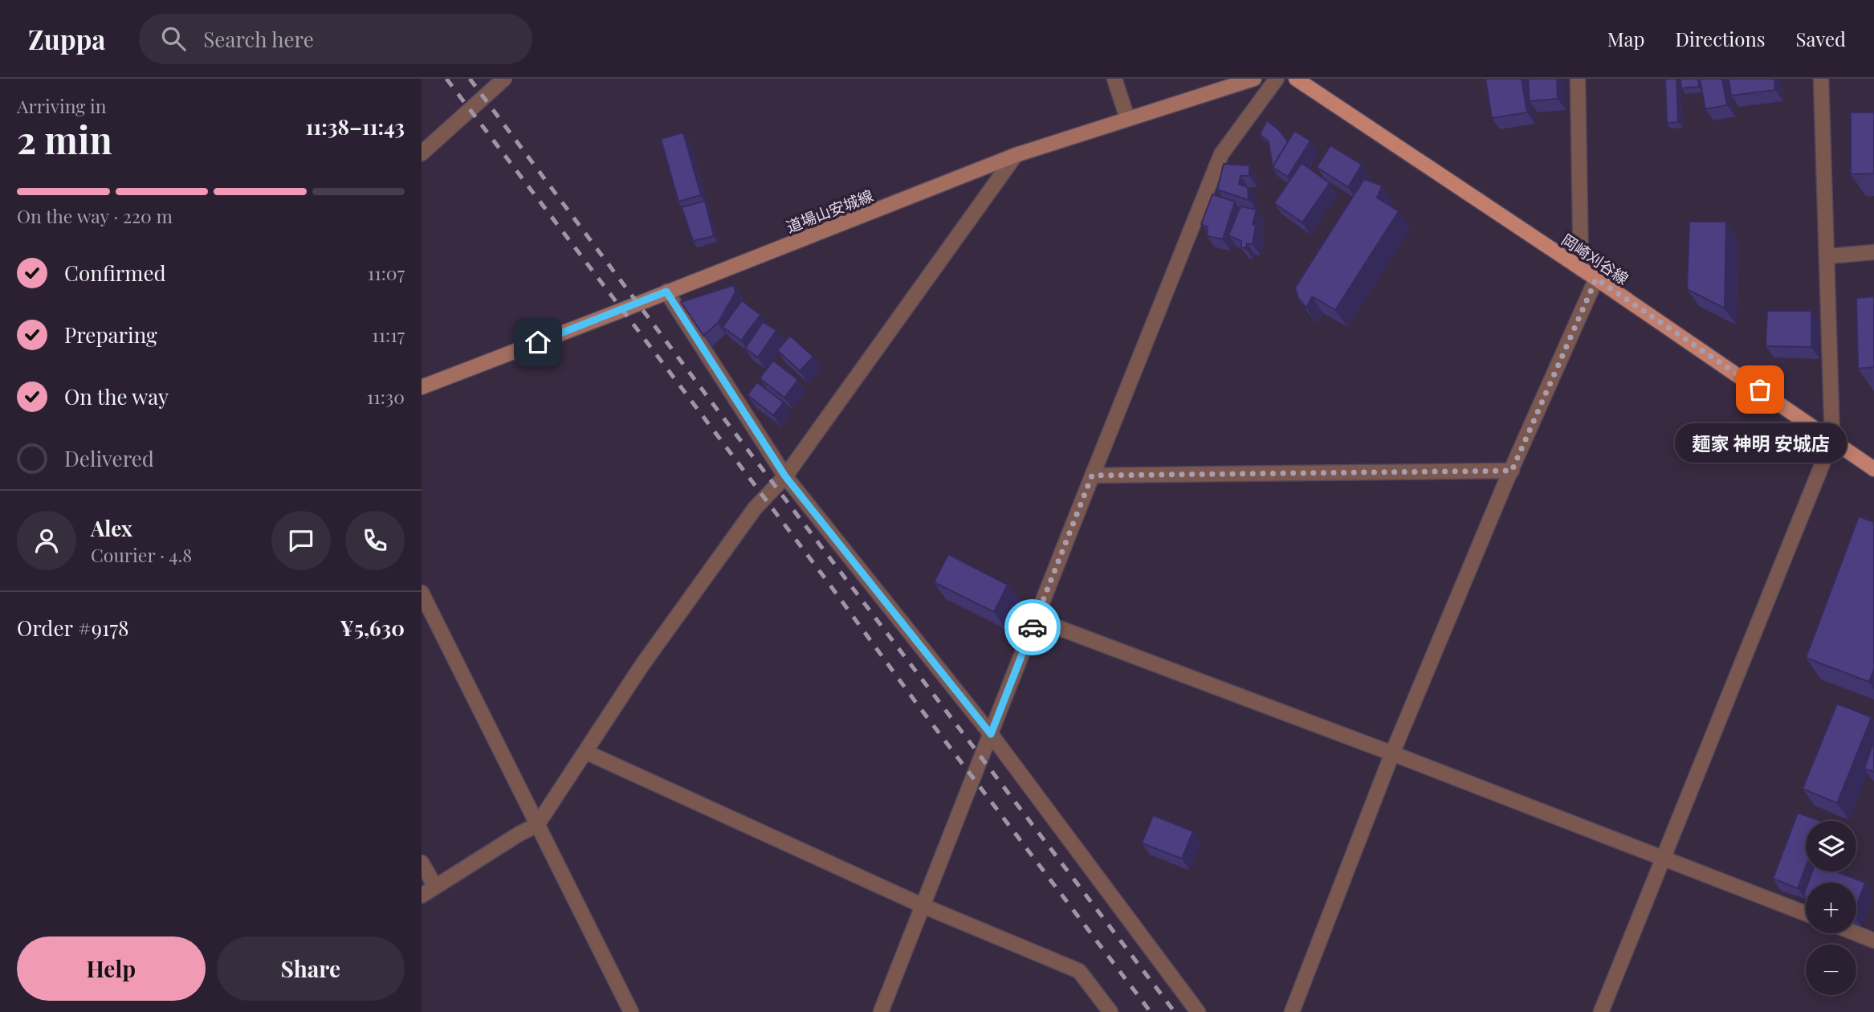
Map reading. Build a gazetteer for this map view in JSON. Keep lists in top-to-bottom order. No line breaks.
{"streets":{"main road":["道場山安城線","岡崎刈谷線"]},"places":["麺家 神明 安城店"],"page":{"header":"Zuppa","search":"Search here","nav":["Map","Directions","Saved"],"heading":["2 min","Arriving in","11:38–11:43"],"panel":["Alex","Courier · 4.8","Order #9178","¥5,630"],"bar":"On the way · 220 m","list":[["Confirmed","11:07"],["Preparing","11:17"],["On the way","11:30"],"Delivered"],"bubble":"麺家 神明 安城店","map_buttons":["+","−"],"buttons":["Help","Share"]}}
